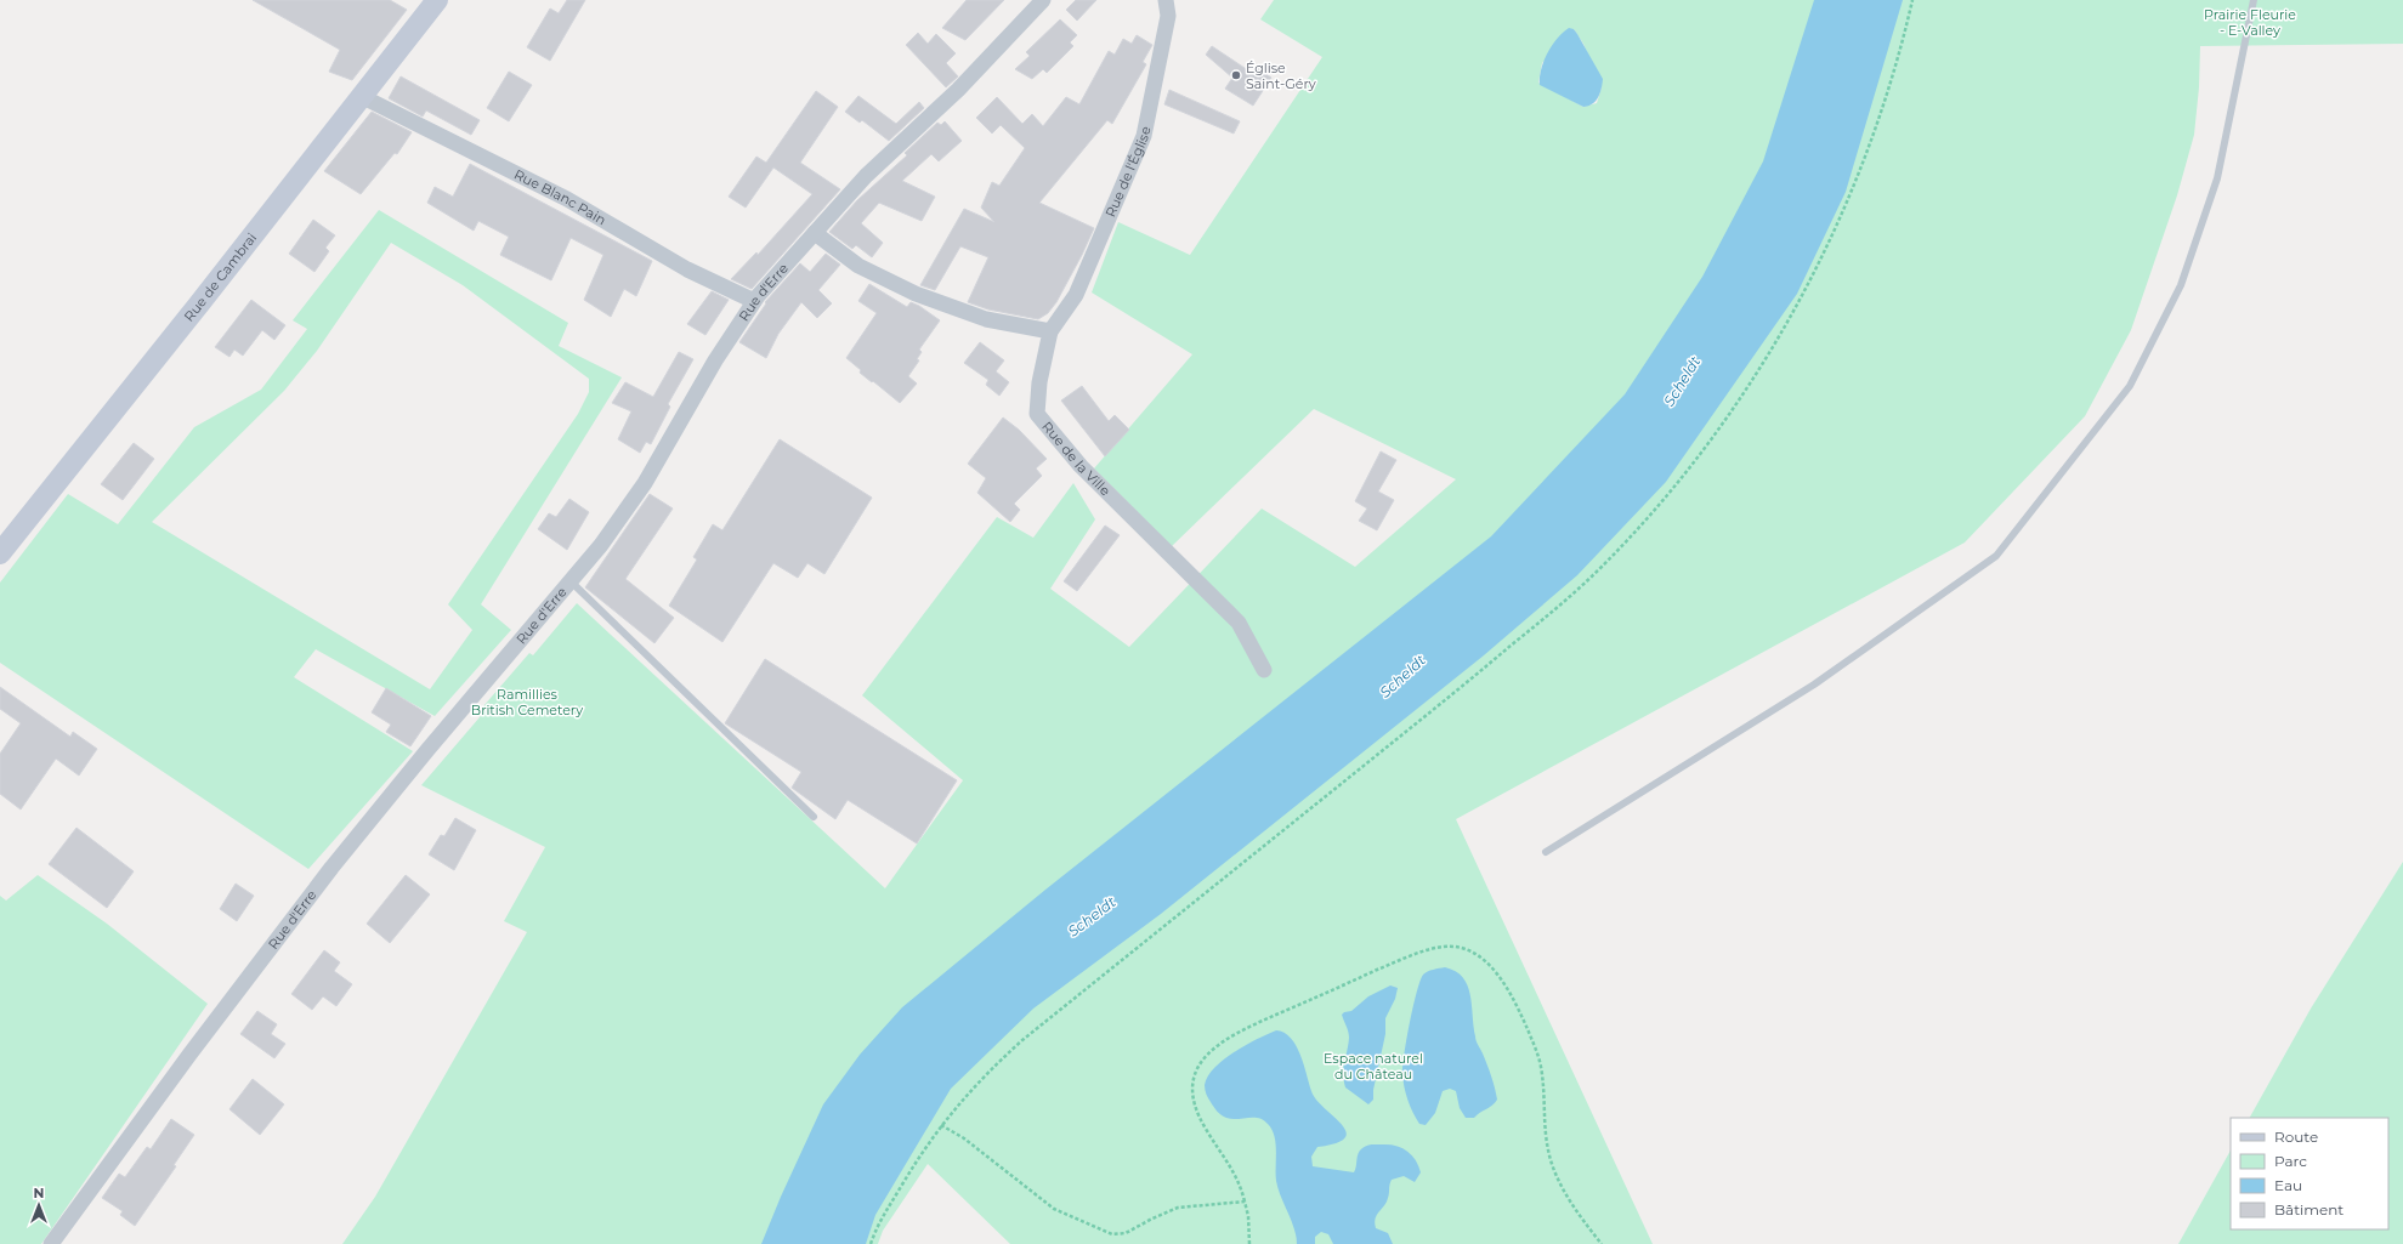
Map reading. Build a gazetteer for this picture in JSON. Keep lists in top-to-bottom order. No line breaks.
{"streets":{"street":["Rue de l'Église","Rue Blanc Pain","Rue de Cambrai","Rue d'Erre","Rue de la Ville"]},"crossings":[["Rue de l'Église","Rue de la Ville"],["Rue Blanc Pain","Rue de Cambrai"],["Rue Blanc Pain","Rue d'Erre"]],"water":["Scheldt"],"parks":["Prairie Fleurie - E-Valley","Ramillies British Cemetery","Espace naturel du Château"],"places":["Église Saint-Géry"],"legend":["Route","Parc","Eau","Bâtiment"],"north":"top"}
